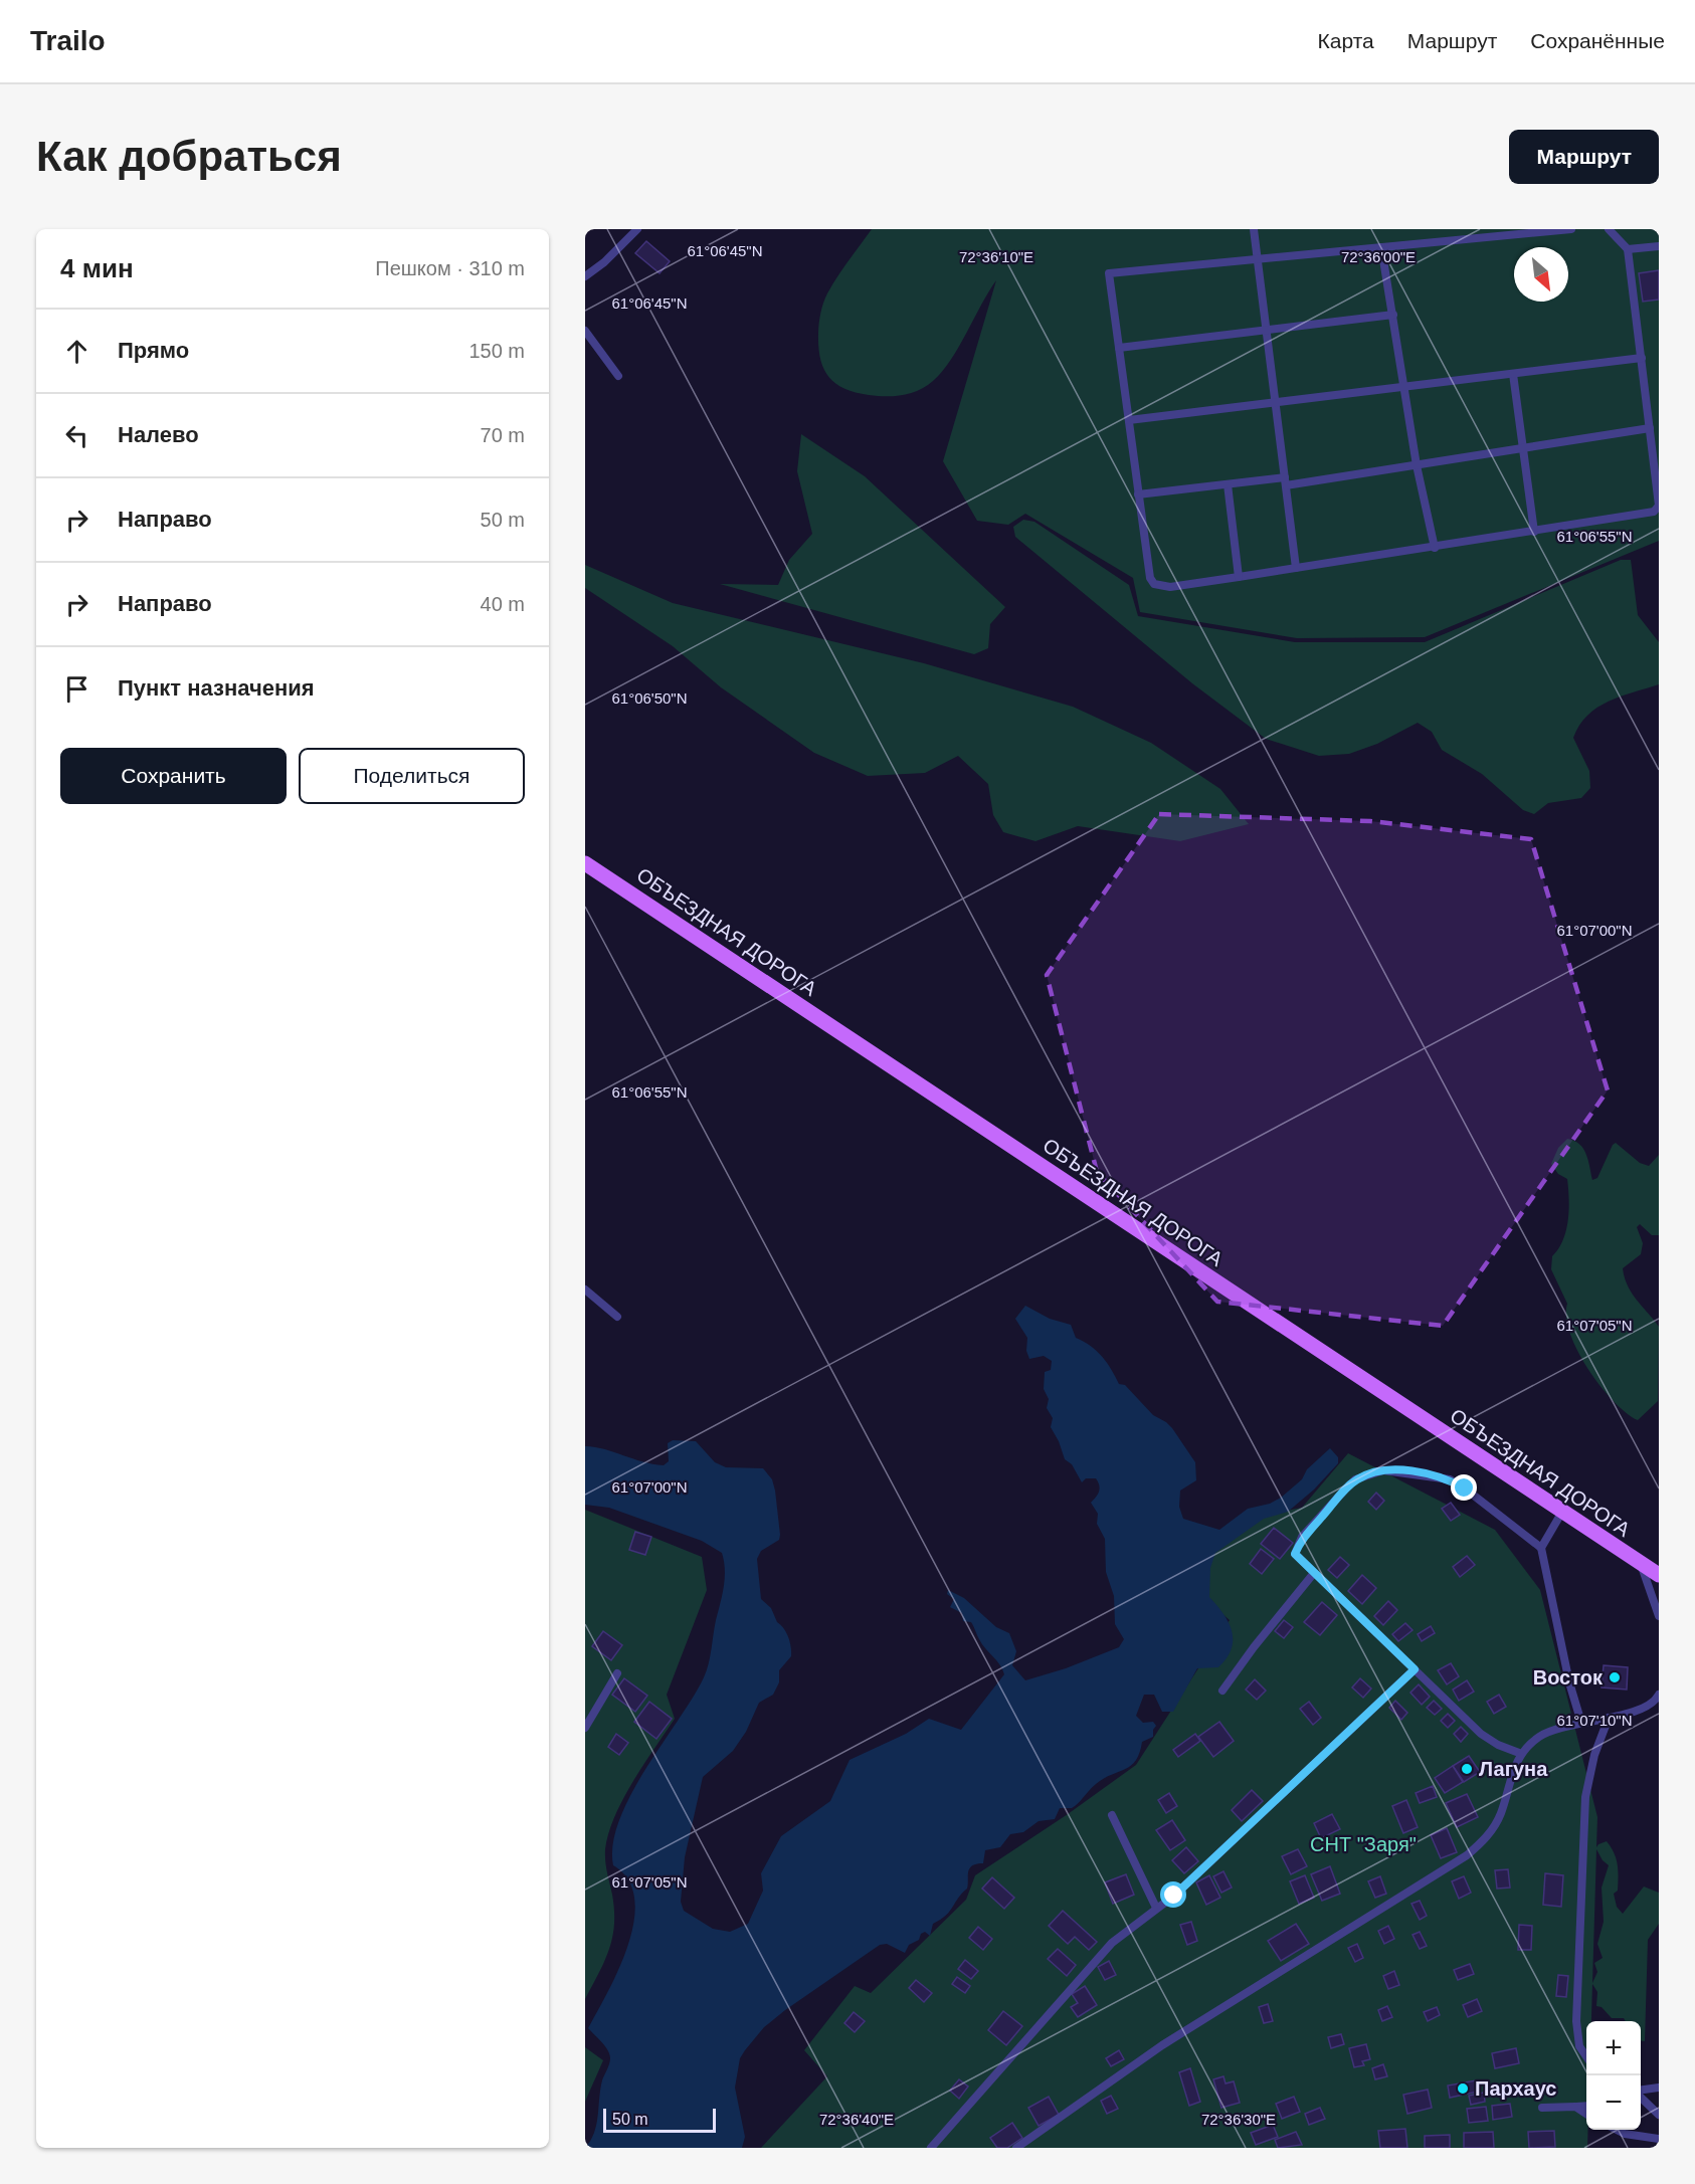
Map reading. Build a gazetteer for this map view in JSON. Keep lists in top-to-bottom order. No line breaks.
{"streets":{"main road":["ОБЪЕЗДНАЯ ДОРОГА"]},"parks":["СНТ \"Заря\""],"places":["Восток","Лагуна","Пархаус"],"scale_bar":"50 m","north":"bottom right","page":{"header":"Trailo","nav":["Карта","Маршрут","Сохранённые"],"buttons":["Маршрут",["Сохранить","Поделиться"]],"title":"Как добраться","heading":["4 мин","Пешком · 310 m"],"list":[["Прямо","150 m"],["Налево","70 m"],["Направо","50 m"],["Направо","40 m"],"Пункт назначения"],"map_buttons":["+","−"],"scale":"50 m"},"coordinates":["61°06'45\"N","72°36'10\"E","72°36'00\"E","61°06'55\"N","61°06'50\"N","61°07'00\"N","61°07'05\"N","61°07'10\"N","72°36'40\"E","72°36'30\"E"]}
